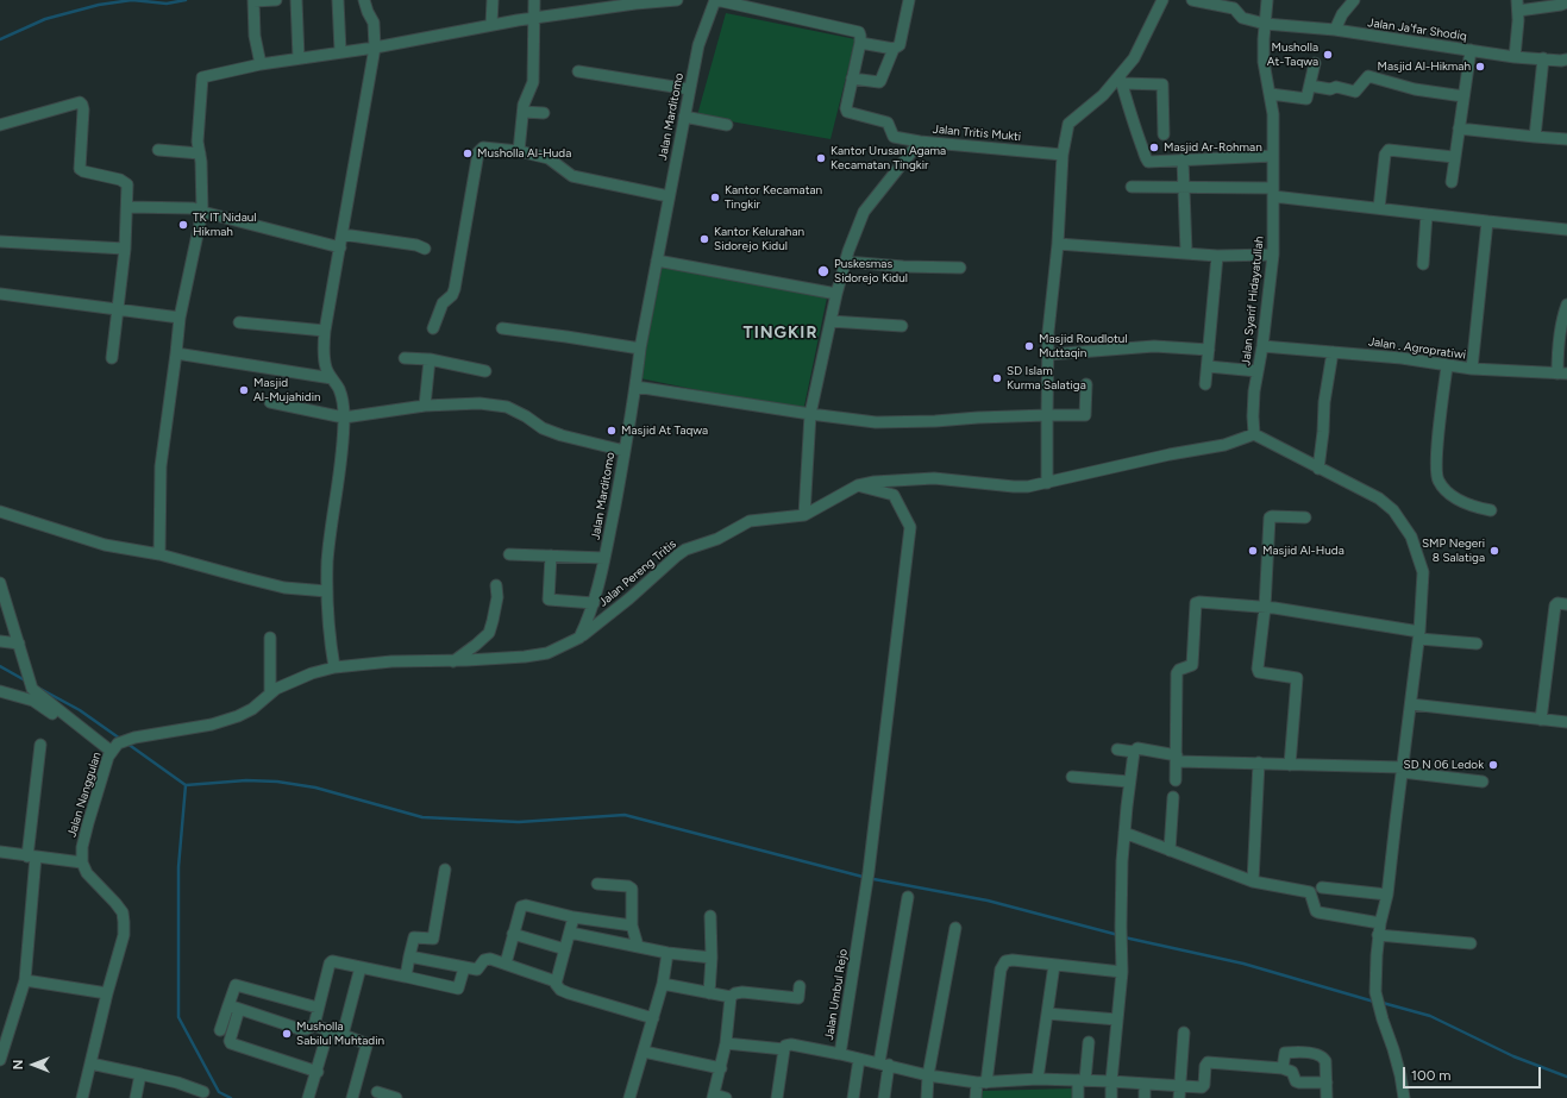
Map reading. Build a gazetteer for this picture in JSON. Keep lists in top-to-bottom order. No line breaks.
{"streets":{"street":["Jalan Ja'far Shodiq","Jalan Marditomo","Jalan Tritis Mukti","Jalan Syarif Hidayatullah","Jalan . Agropratiwi","Jalan Pereng Tritis","Jalan Nanggulan","Jalan Umbul Rejo"]},"crossings":[["Jalan Ja'far Shodiq","Jalan Syarif Hidayatullah"],["Jalan Marditomo","Jalan Pereng Tritis"],["Jalan Tritis Mukti","Jalan Pereng Tritis"],["Jalan Syarif Hidayatullah","Jalan . Agropratiwi"],["Jalan Syarif Hidayatullah","Jalan Pereng Tritis"],["Jalan Pereng Tritis","Jalan Umbul Rejo"]],"districts":["TINGKIR"],"places":["Musholla At-Taqwa","Masjid Al-Hikmah","Masjid Ar-Rohman","Musholla Al-Huda","Kantor Urusan Agama Kecamatan Tingkir","Kantor Kecamatan Tingkir","TK IT Nidaul Hikmah","Kantor Kelurahan Sidorejo Kidul","Puskesmas Sidorejo Kidul","Masjid Roudlotul Muttaqin","SD Islam Kurma Salatiga","Masjid Al-Mujahidin","Masjid At Taqwa","Masjid Al-Huda","SMP Negeri 8 Salatiga","SD N 06 Ledok","Musholla Sabilul Muhtadin"],"scale_bar":"100 m","north":"left"}
